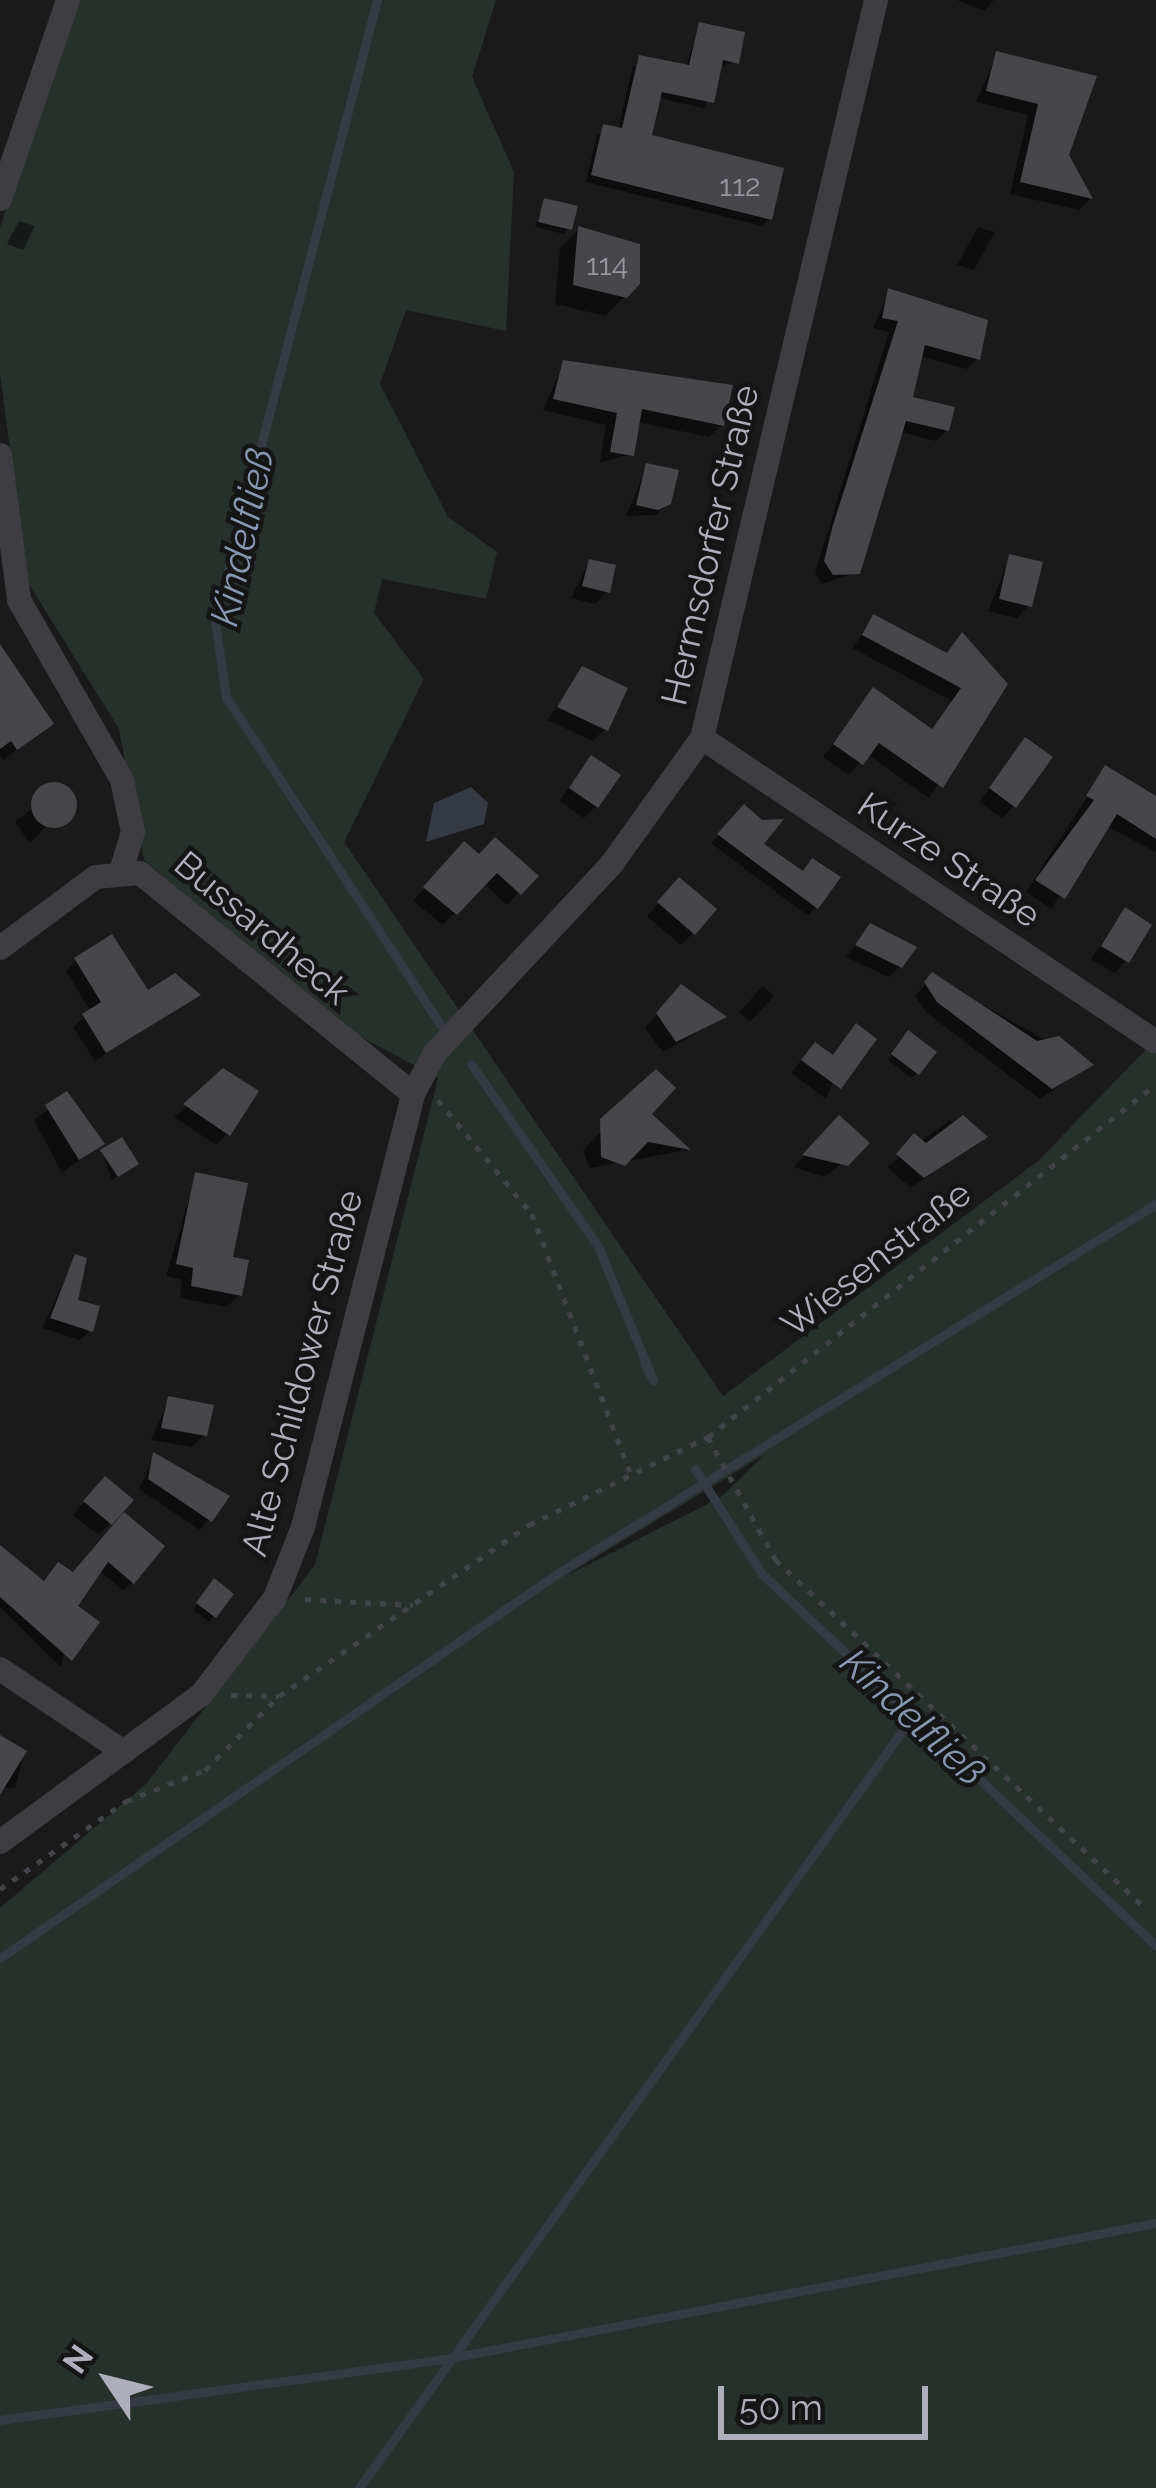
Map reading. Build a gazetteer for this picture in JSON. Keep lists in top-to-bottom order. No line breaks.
{"streets":{"street":["Hermsdorfer Straße","Kurze Straße","Bussardheck","Alte Schildower Straße"],"path":["Wiesenstraße"]},"crossings":[["Hermsdorfer Straße","Kurze Straße"],["Hermsdorfer Straße","Alte Schildower Straße"],["Bussardheck","Alte Schildower Straße"]],"water":["Kindelfließ"],"house_numbers":["112","114"],"scale_bar":"50 m","north":"top left"}
